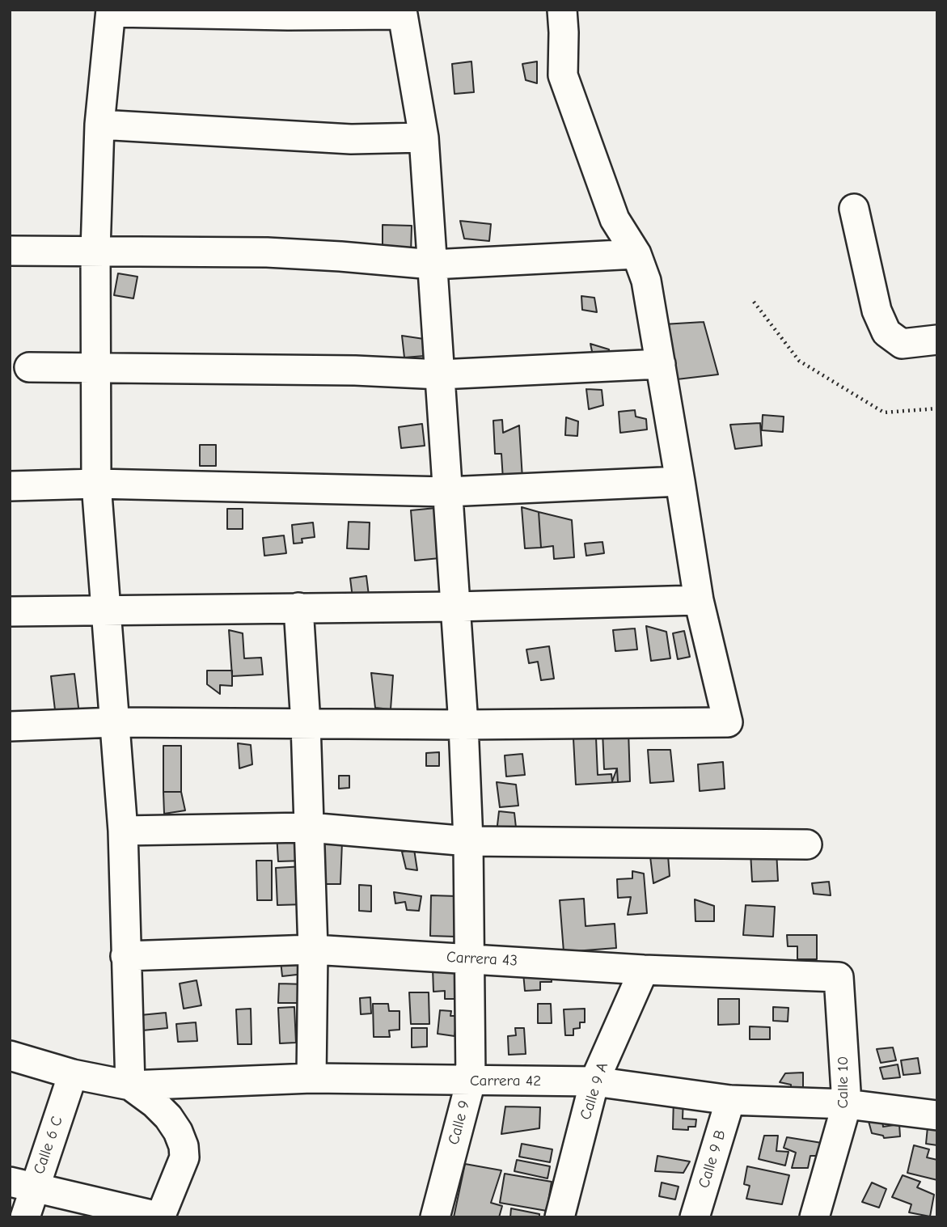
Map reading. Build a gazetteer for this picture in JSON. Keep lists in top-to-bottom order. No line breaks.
{"streets":{"street":["Carrera 43","Carrera 42","Calle 10","Calle 9 A","Calle 9","Calle 6 C","Calle 9 B"]},"crossings":[["Carrera 43","Calle 10"],["Carrera 43","Calle 9 A"],["Carrera 43","Calle 9"],["Carrera 42","Calle 10"],["Carrera 42","Calle 9 A"],["Carrera 42","Calle 9"],["Carrera 42","Calle 6 C"],["Carrera 42","Calle 9 B"]]}
